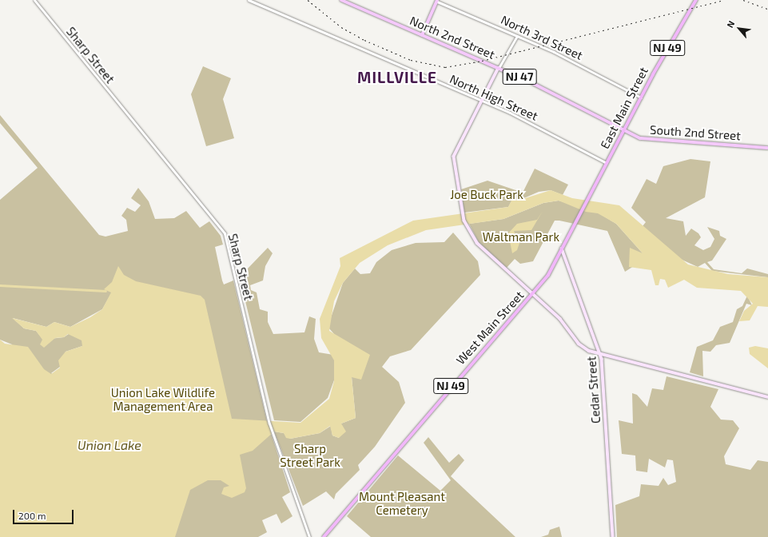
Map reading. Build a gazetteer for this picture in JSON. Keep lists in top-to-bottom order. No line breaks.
{"streets":{"highway":["NJ 49","East Main Street","West Main Street"],"main road":["North 2nd Street","NJ 47","South 2nd Street","Cedar Street"],"street":["North 3rd Street","Sharp Street","North High Street"]},"crossings":[["North 2nd Street","East Main Street"],["North 2nd Street","South 2nd Street"],["North 3rd Street","East Main Street"],["North High Street","East Main Street"],["East Main Street","South 2nd Street"],["East Main Street","West Main Street"],["West Main Street","Cedar Street"]],"districts":["MILLVILLE"],"water":["Union Lake"],"parks":["Joe Buck Park","Waltman Park","Union Lake Wildlife Management Area","Sharp Street Park","Mount Pleasant Cemetery"],"scale_bar":"200 m","north":"top left"}
